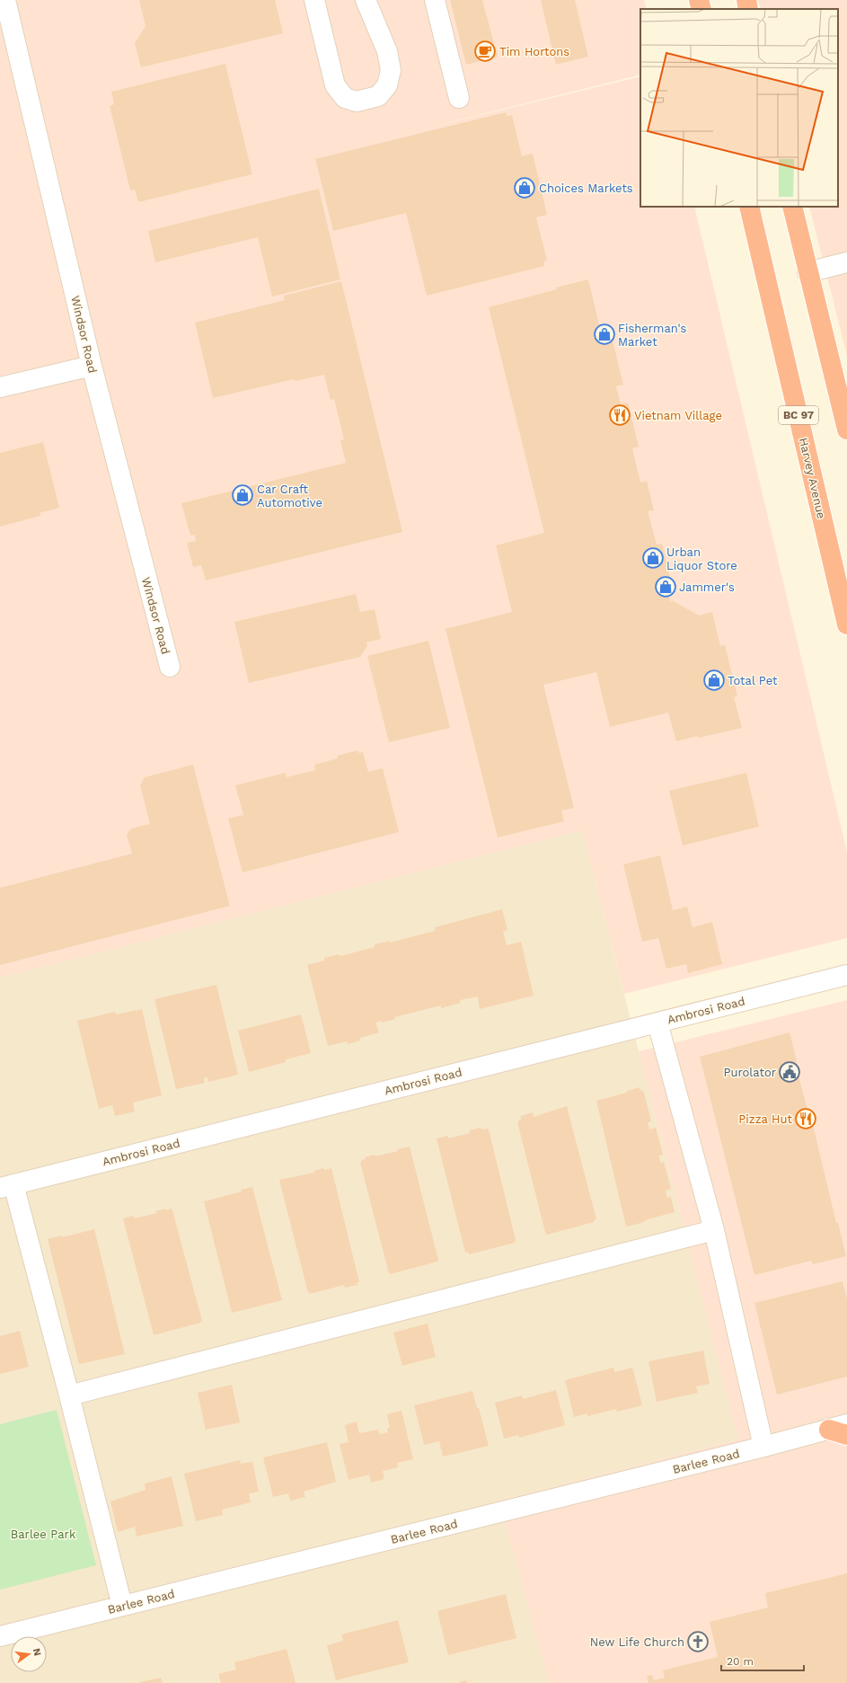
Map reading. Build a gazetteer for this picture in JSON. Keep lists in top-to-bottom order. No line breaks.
{"streets":{"highway":["BC 97","Harvey Avenue"],"street":["Windsor Road","Ambrosi Road","Barlee Road"]},"parks":["Barlee Park"],"places":{"cafe":["Tim Hortons"],"shop":["Choices Markets","Fisherman's Market","Car Craft Automotive","Urban Liquor Store","Jammer's","Total Pet"],"restaurant":["Vietnam Village","Pizza Hut"],"public building":["Purolator"],"church":["New Life Church"]},"scale_bar":"20 m","north":"right"}
